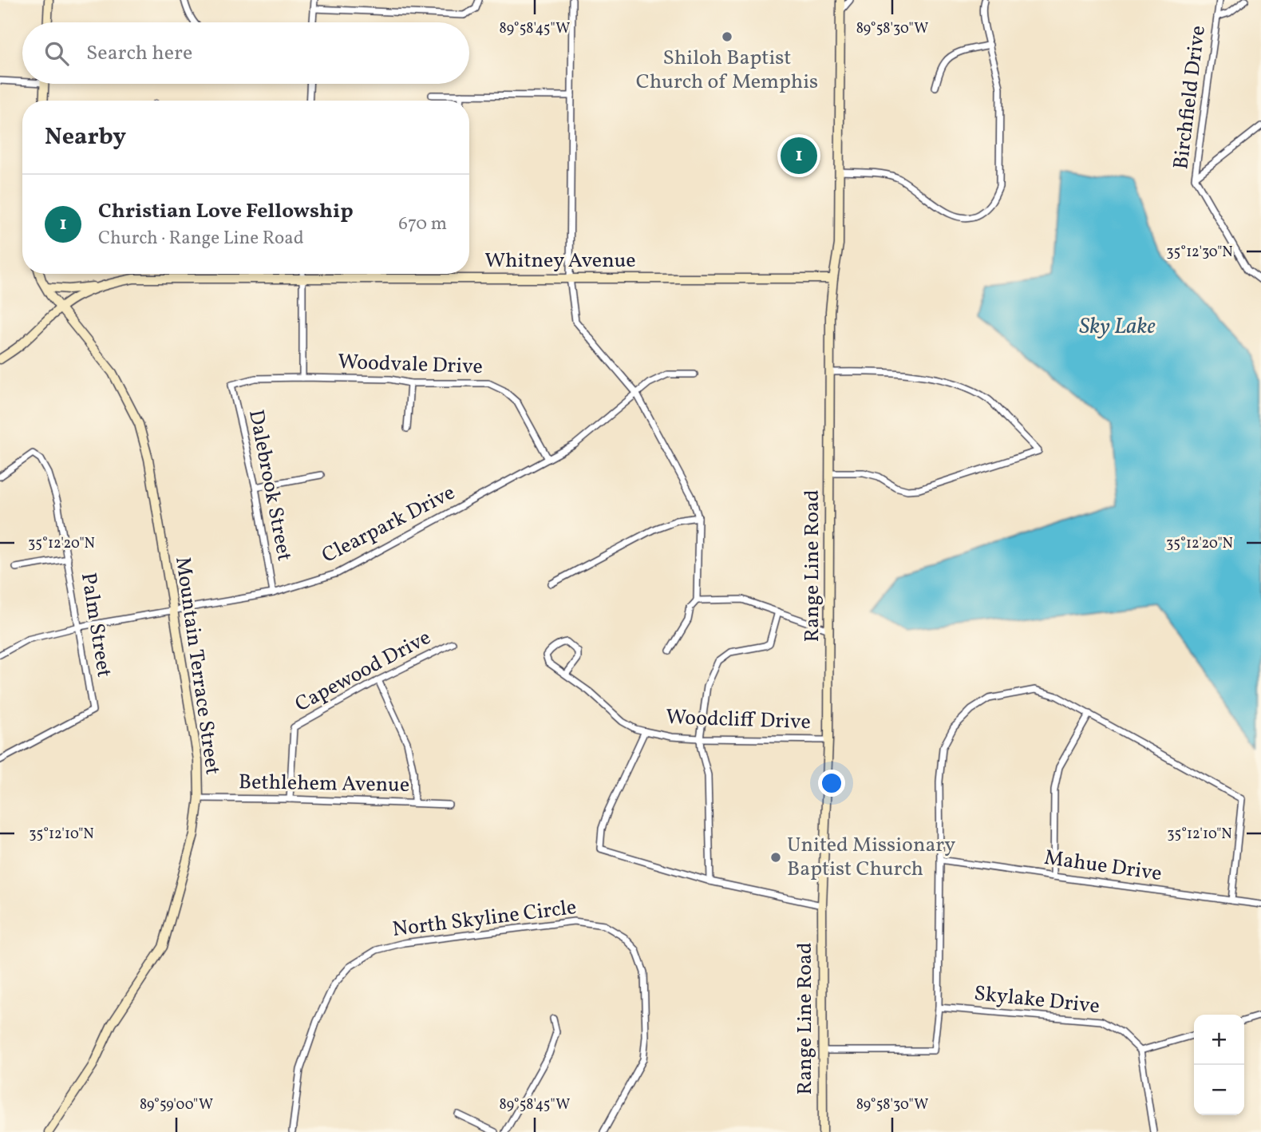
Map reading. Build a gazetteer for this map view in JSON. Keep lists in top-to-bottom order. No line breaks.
{"streets":{"main road":["Whitney Avenue","Range Line Road","Mountain Terrace Street"],"street":["Birchfield Drive","Woodvale Drive","Dalebrook Street","Clearpark Drive","Palm Street","Capewood Drive","Woodcliff Drive","Bethlehem Avenue","Mahue Drive","North Skyline Circle","Skylake Drive"]},"crossings":[["Whitney Avenue","Range Line Road"],["Whitney Avenue","Mountain Terrace Street"],["Woodvale Drive","Dalebrook Street"],["Woodvale Drive","Clearpark Drive"],["Dalebrook Street","Clearpark Drive"],["Clearpark Drive","Palm Street"],["Clearpark Drive","Mountain Terrace Street"],["Range Line Road","Woodcliff Drive"],["Mountain Terrace Street","Bethlehem Avenue"],["Capewood Drive","Bethlehem Avenue"]],"water":["Sky Lake"],"places":["Shiloh Baptist Church of Memphis","United Missionary Baptist Church"],"page":{"search":"Search here","heading":"Nearby","pins":"1","list":[{"mark":"1","name":"Christian Love Fellowship","note":"Church · Range Line Road","value":"670 m"}],"map_buttons":["+","−"]},"coordinates":["89°58'45\"W","89°58'30\"W","35°12'30\"N","35°12'20\"N","35°12'10\"N","89°59'00\"W"]}
